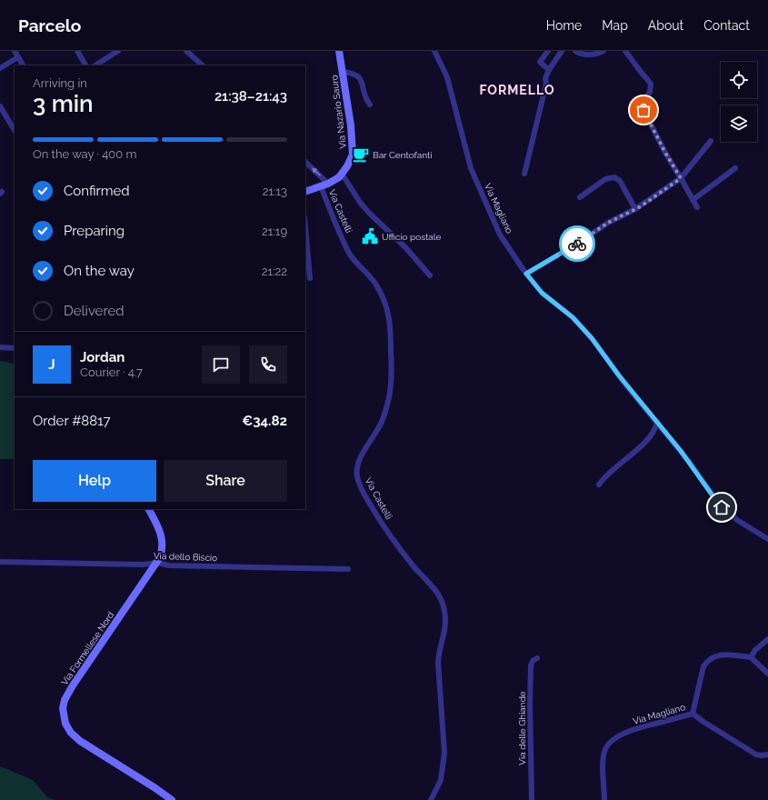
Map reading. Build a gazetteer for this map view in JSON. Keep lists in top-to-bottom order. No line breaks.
{"streets":{"street":["Via Nazario Sauro","Via Magliano","Via Castelli","Via dello Biscio","Via Formellese Nord","Via delle Ghiande"]},"crossings":[["Via dello Biscio","Via Formellese Nord"]],"districts":["FORMELLO"],"places":{"cafe":["Bar Centofanti"],"public building":["Ufficio postale"]},"page":{"header":"Parcelo","nav":["Home","Map","About","Contact"],"heading":["3 min","Arriving in","21:38–21:43"],"panel":["Jordan","Courier · 4.7","Order #8817","€34.82"],"bar":"On the way · 400 m","list":[["Confirmed","21:13"],["Preparing","21:19"],["On the way","21:22"],"Delivered"],"round":"J","buttons":["Help","Share"]}}
